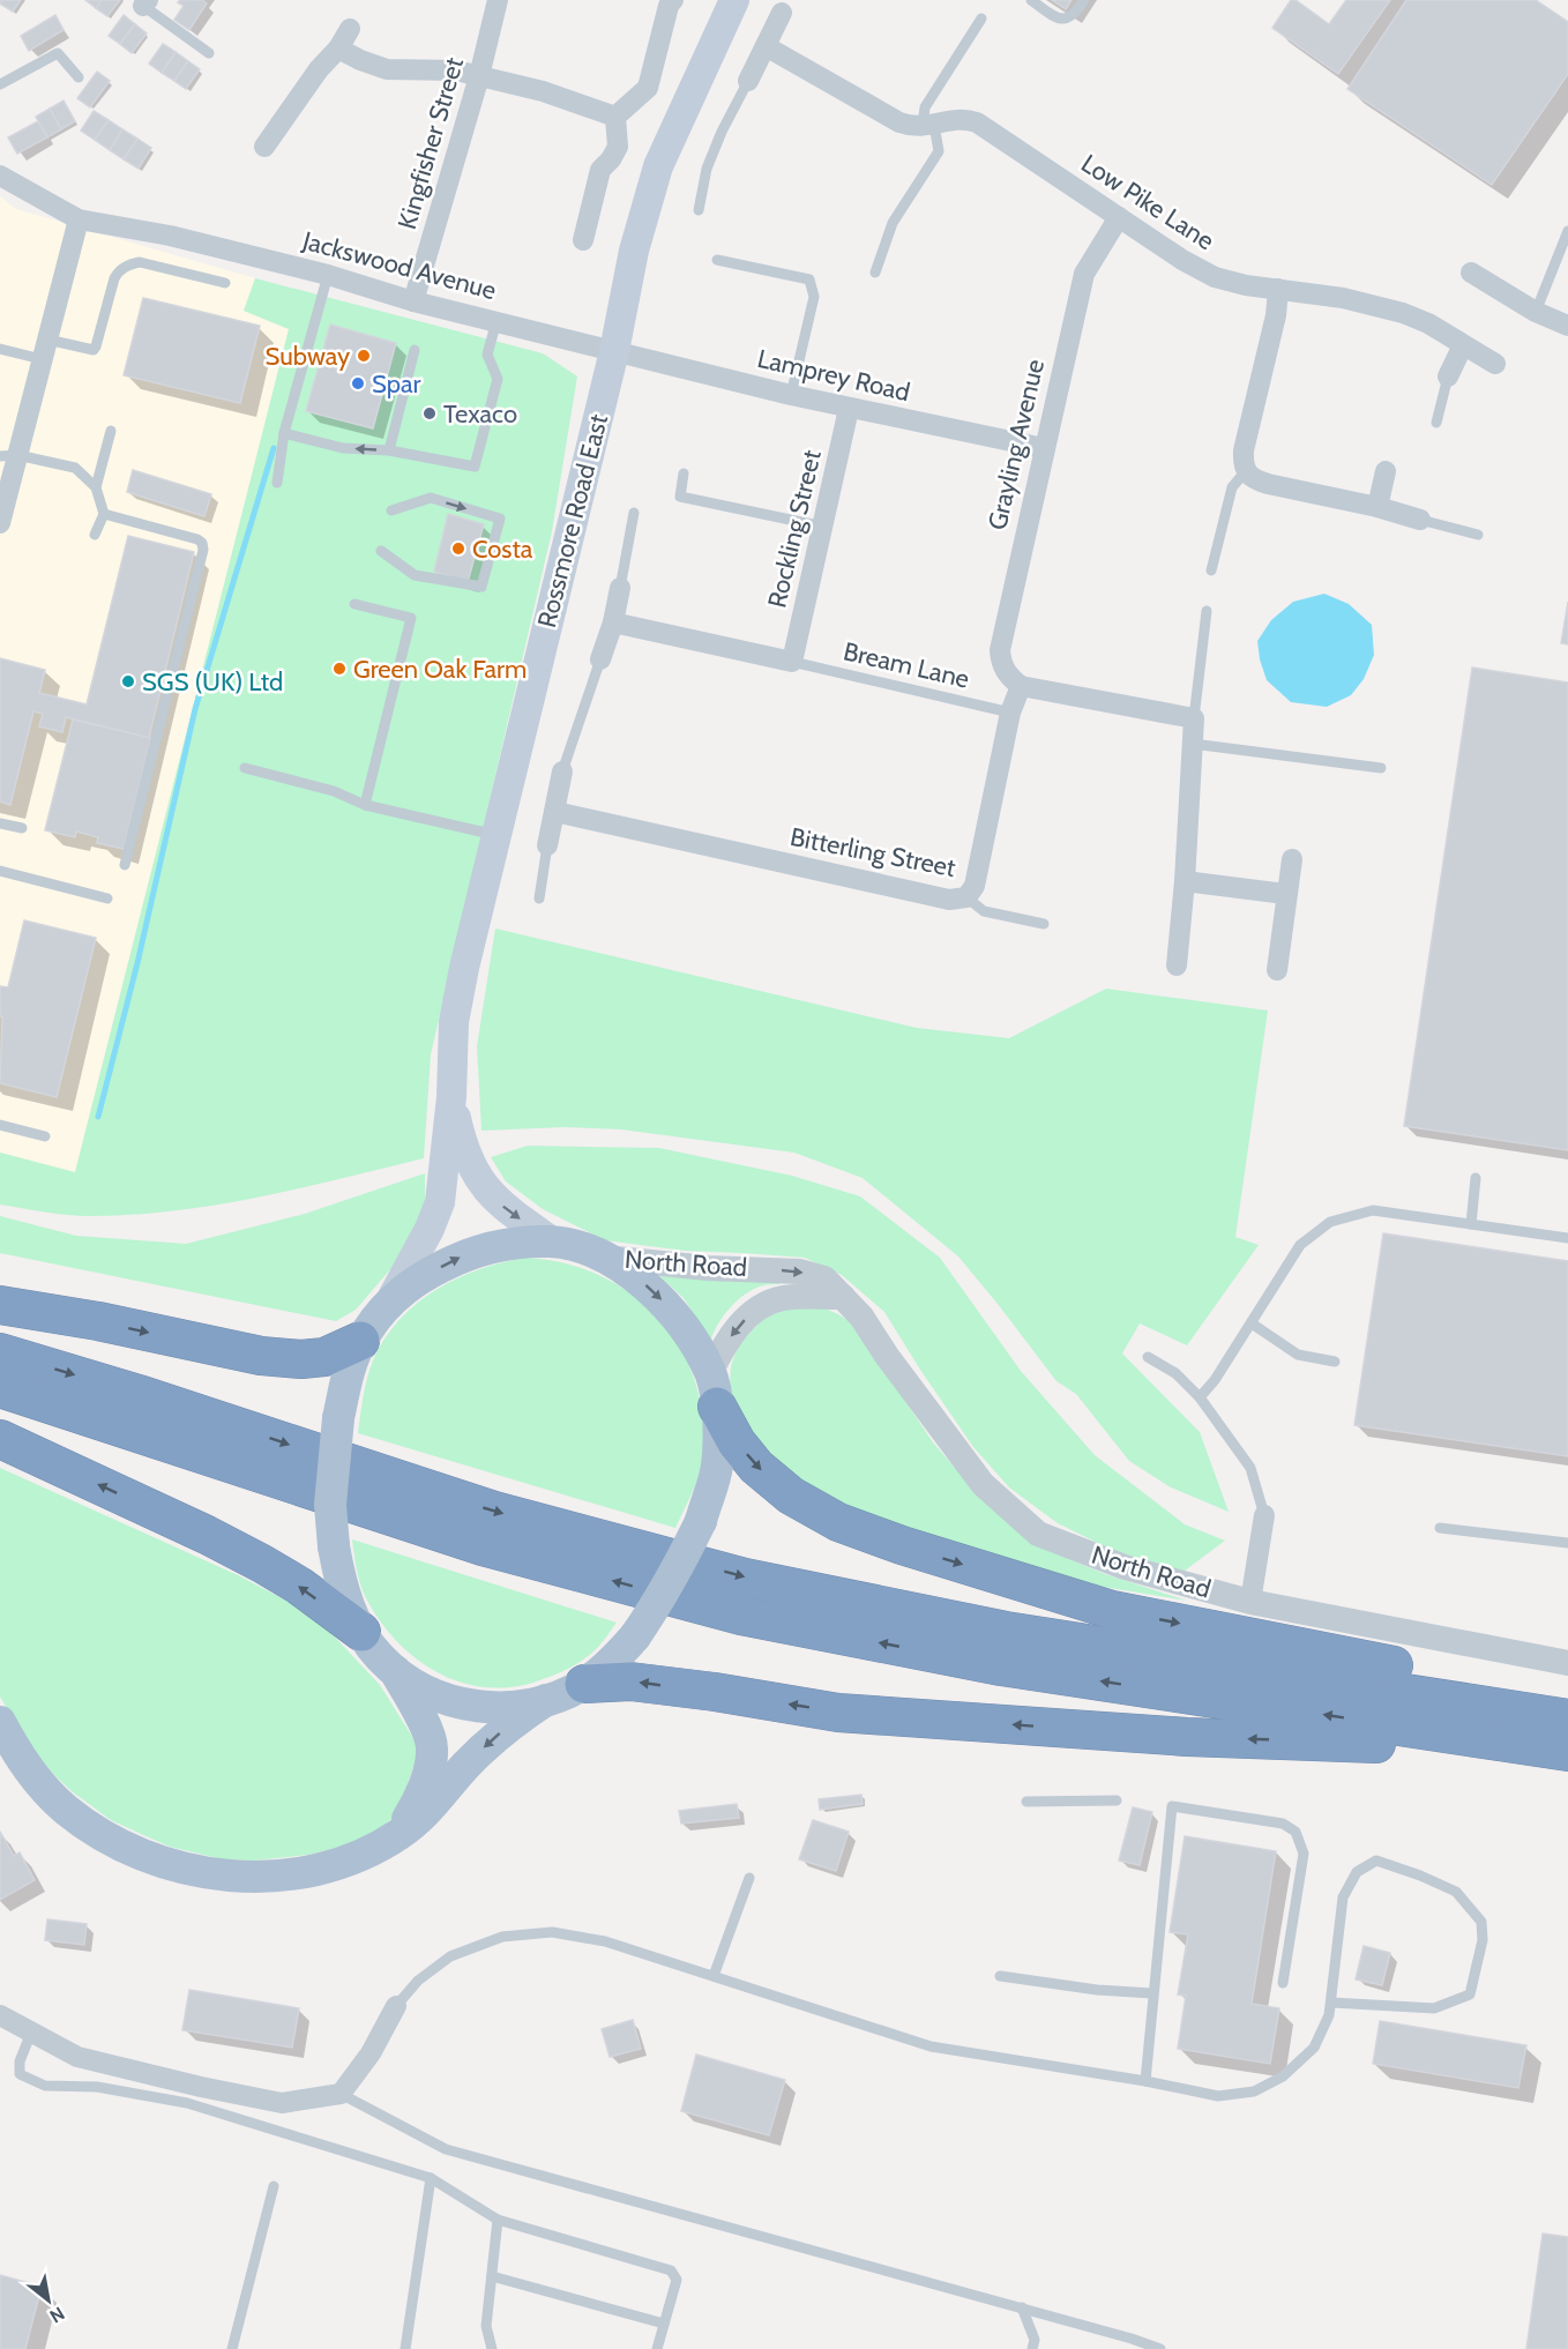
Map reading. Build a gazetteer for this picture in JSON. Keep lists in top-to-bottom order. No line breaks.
{"streets":{"main road":["Rossmore Road East"],"street":["Kingfisher Street","Low Pike Lane","Jackswood Avenue","Lamprey Road","Grayling Avenue","Rockling Street","Bitterling Street","North Road"],"lane":["Bream Lane"]},"crossings":[["Kingfisher Street","Jackswood Avenue"],["Low Pike Lane","Grayling Avenue"],["Jackswood Avenue","Lamprey Road"],["Jackswood Avenue","Rossmore Road East"],["Lamprey Road","Grayling Avenue"],["Lamprey Road","Rossmore Road East"],["Lamprey Road","Rockling Street"],["Grayling Avenue","Bitterling Street"],["Rockling Street","Bream Lane"],["Bream Lane","Bitterling Street"]],"places":["Subway","Spar","Texaco","Costa","Green Oak Farm","SGS (UK) Ltd"],"north":"bottom right"}
